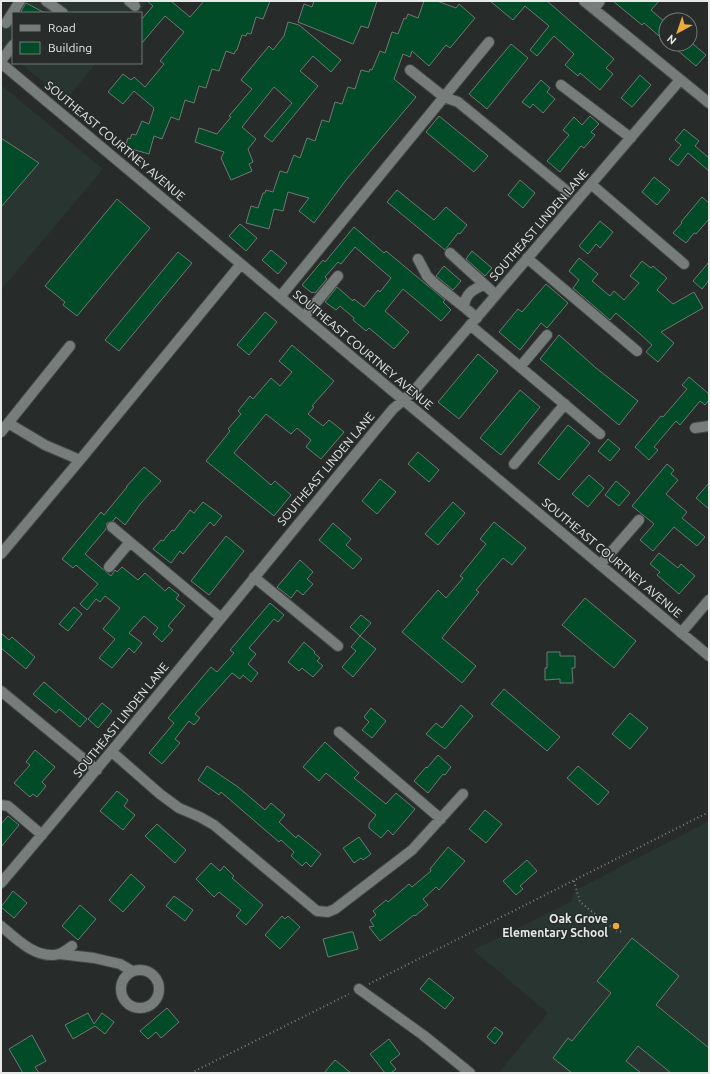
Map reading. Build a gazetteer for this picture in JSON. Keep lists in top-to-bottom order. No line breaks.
{"streets":{"street":["SOUTHEAST COURTNEY AVENUE","SOUTHEAST LINDEN LANE"]},"crossings":[["SOUTHEAST COURTNEY AVENUE","SOUTHEAST LINDEN LANE"]],"places":["Oak Grove Elementary School"],"legend":["Road","Building"],"north":"bottom left"}
